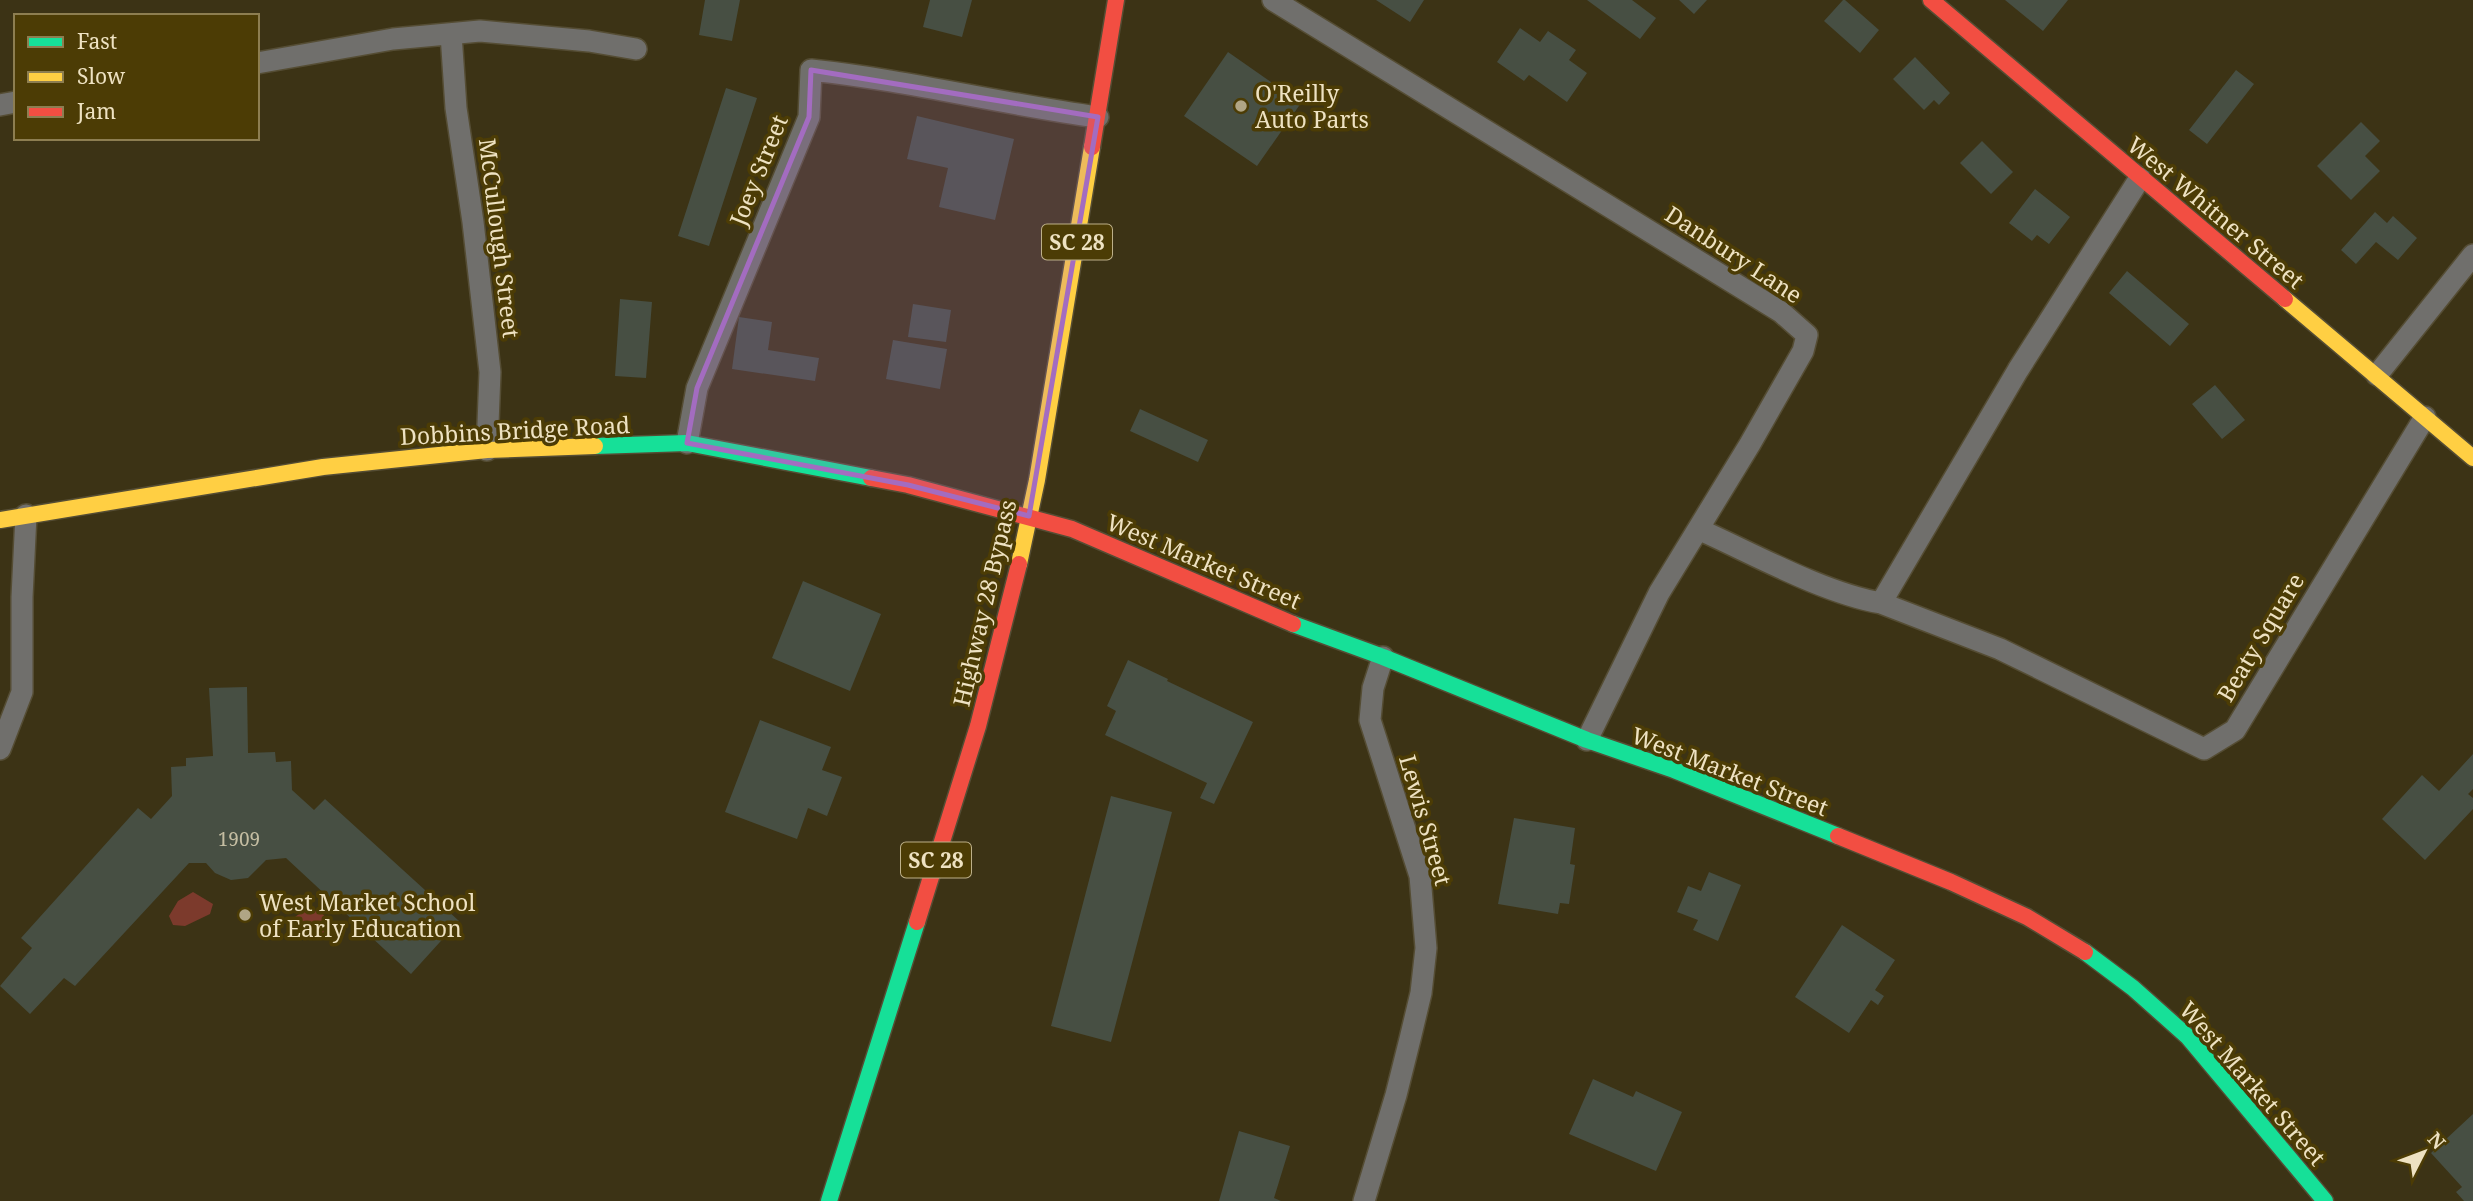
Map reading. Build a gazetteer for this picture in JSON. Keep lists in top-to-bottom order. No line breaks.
{"streets":{"main road":["West Whitner Street","SC 28","Dobbins Bridge Road","West Market Street","Highway 28 Bypass"],"street":["Joey Street","McCullough Street","Danbury Lane","Beaty Square","Lewis Street"]},"crossings":[["Joey Street","Dobbins Bridge Road"],["Joey Street","Highway 28 Bypass"],["West Whitner Street","Beaty Square"],["McCullough Street","Dobbins Bridge Road"],["Danbury Lane","West Market Street"],["Danbury Lane","Beaty Square"],["Dobbins Bridge Road","West Market Street"],["Dobbins Bridge Road","Highway 28 Bypass"],["West Market Street","Highway 28 Bypass"],["West Market Street","Lewis Street"]],"places":["O'Reilly Auto Parts","West Market School of Early Education"],"house_numbers":["1909"],"legend":["Fast","Slow","Jam"],"north":"top right"}
